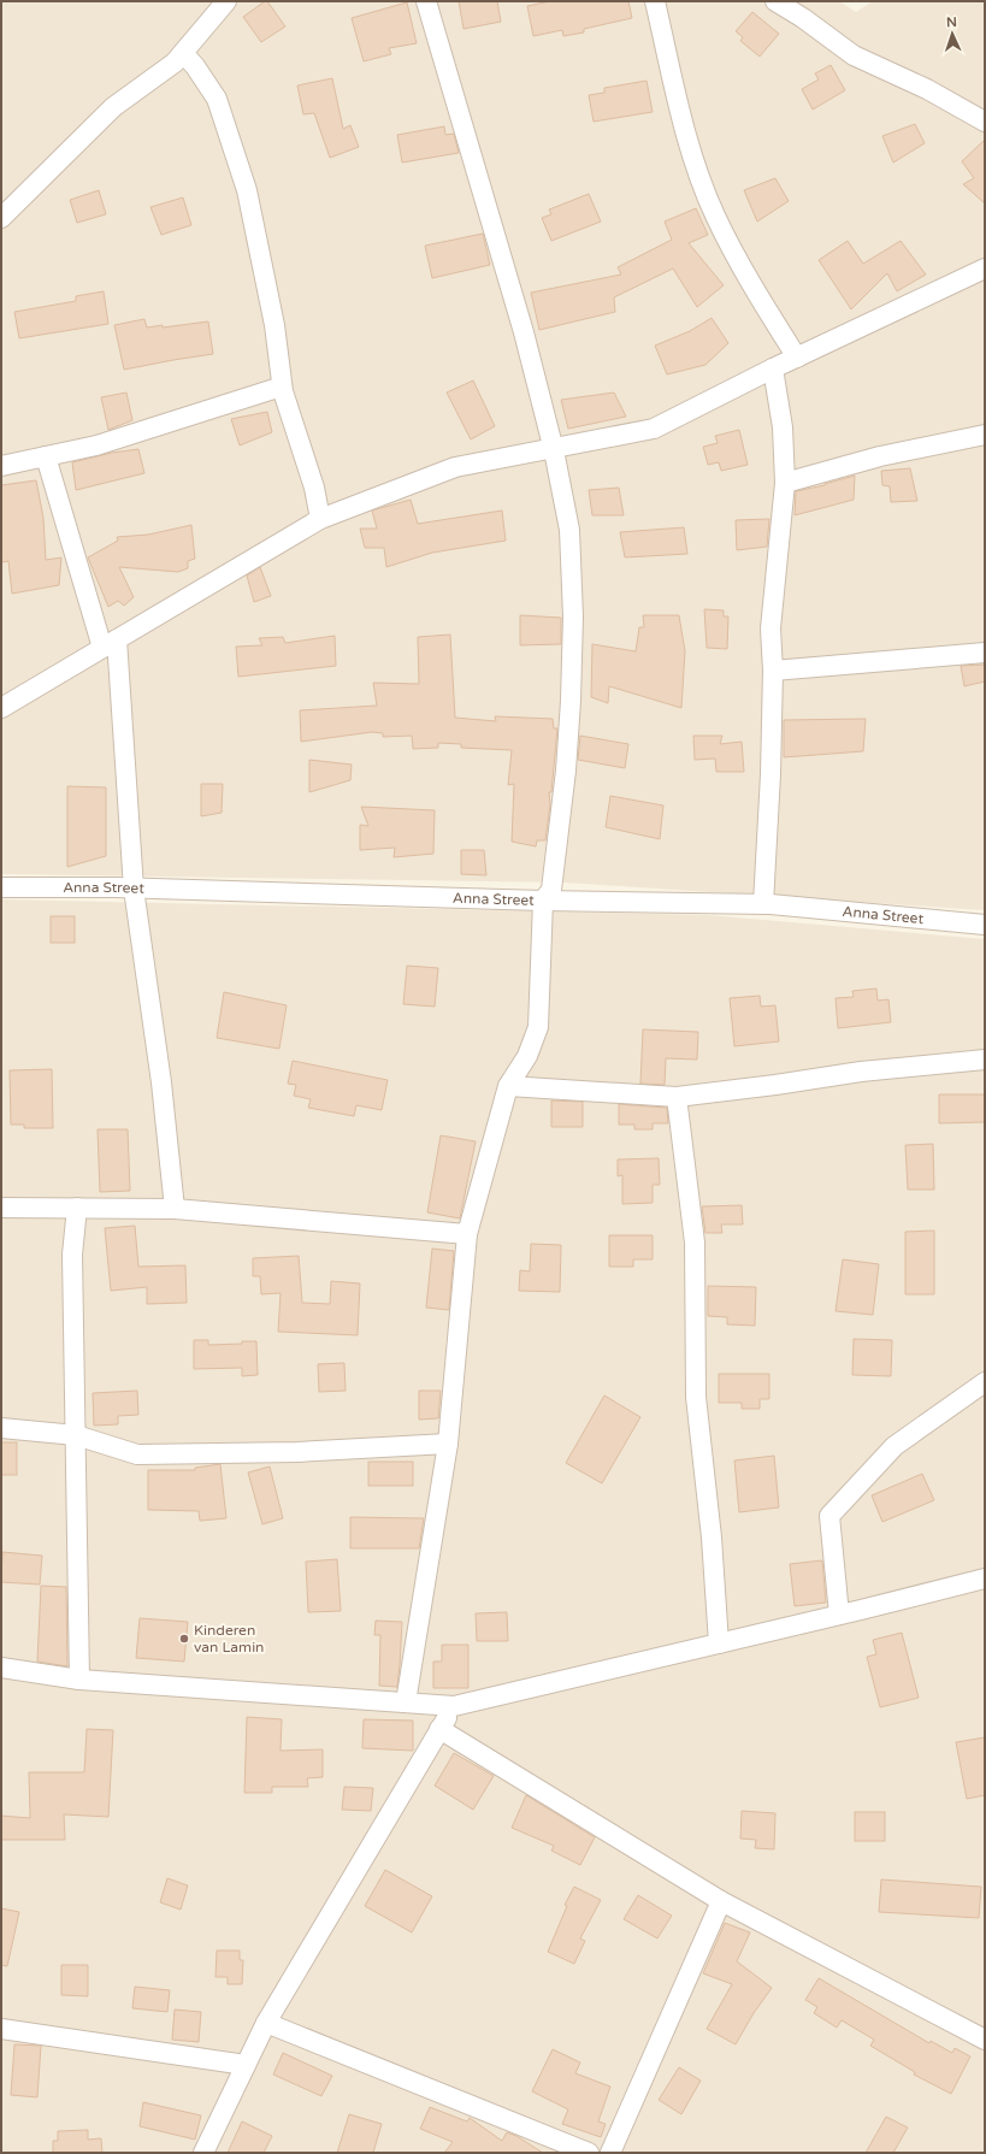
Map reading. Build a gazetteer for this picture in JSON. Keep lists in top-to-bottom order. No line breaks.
{"streets":{"street":["Anna Street"]},"places":["Kinderen van Lamin"],"north":"top"}
